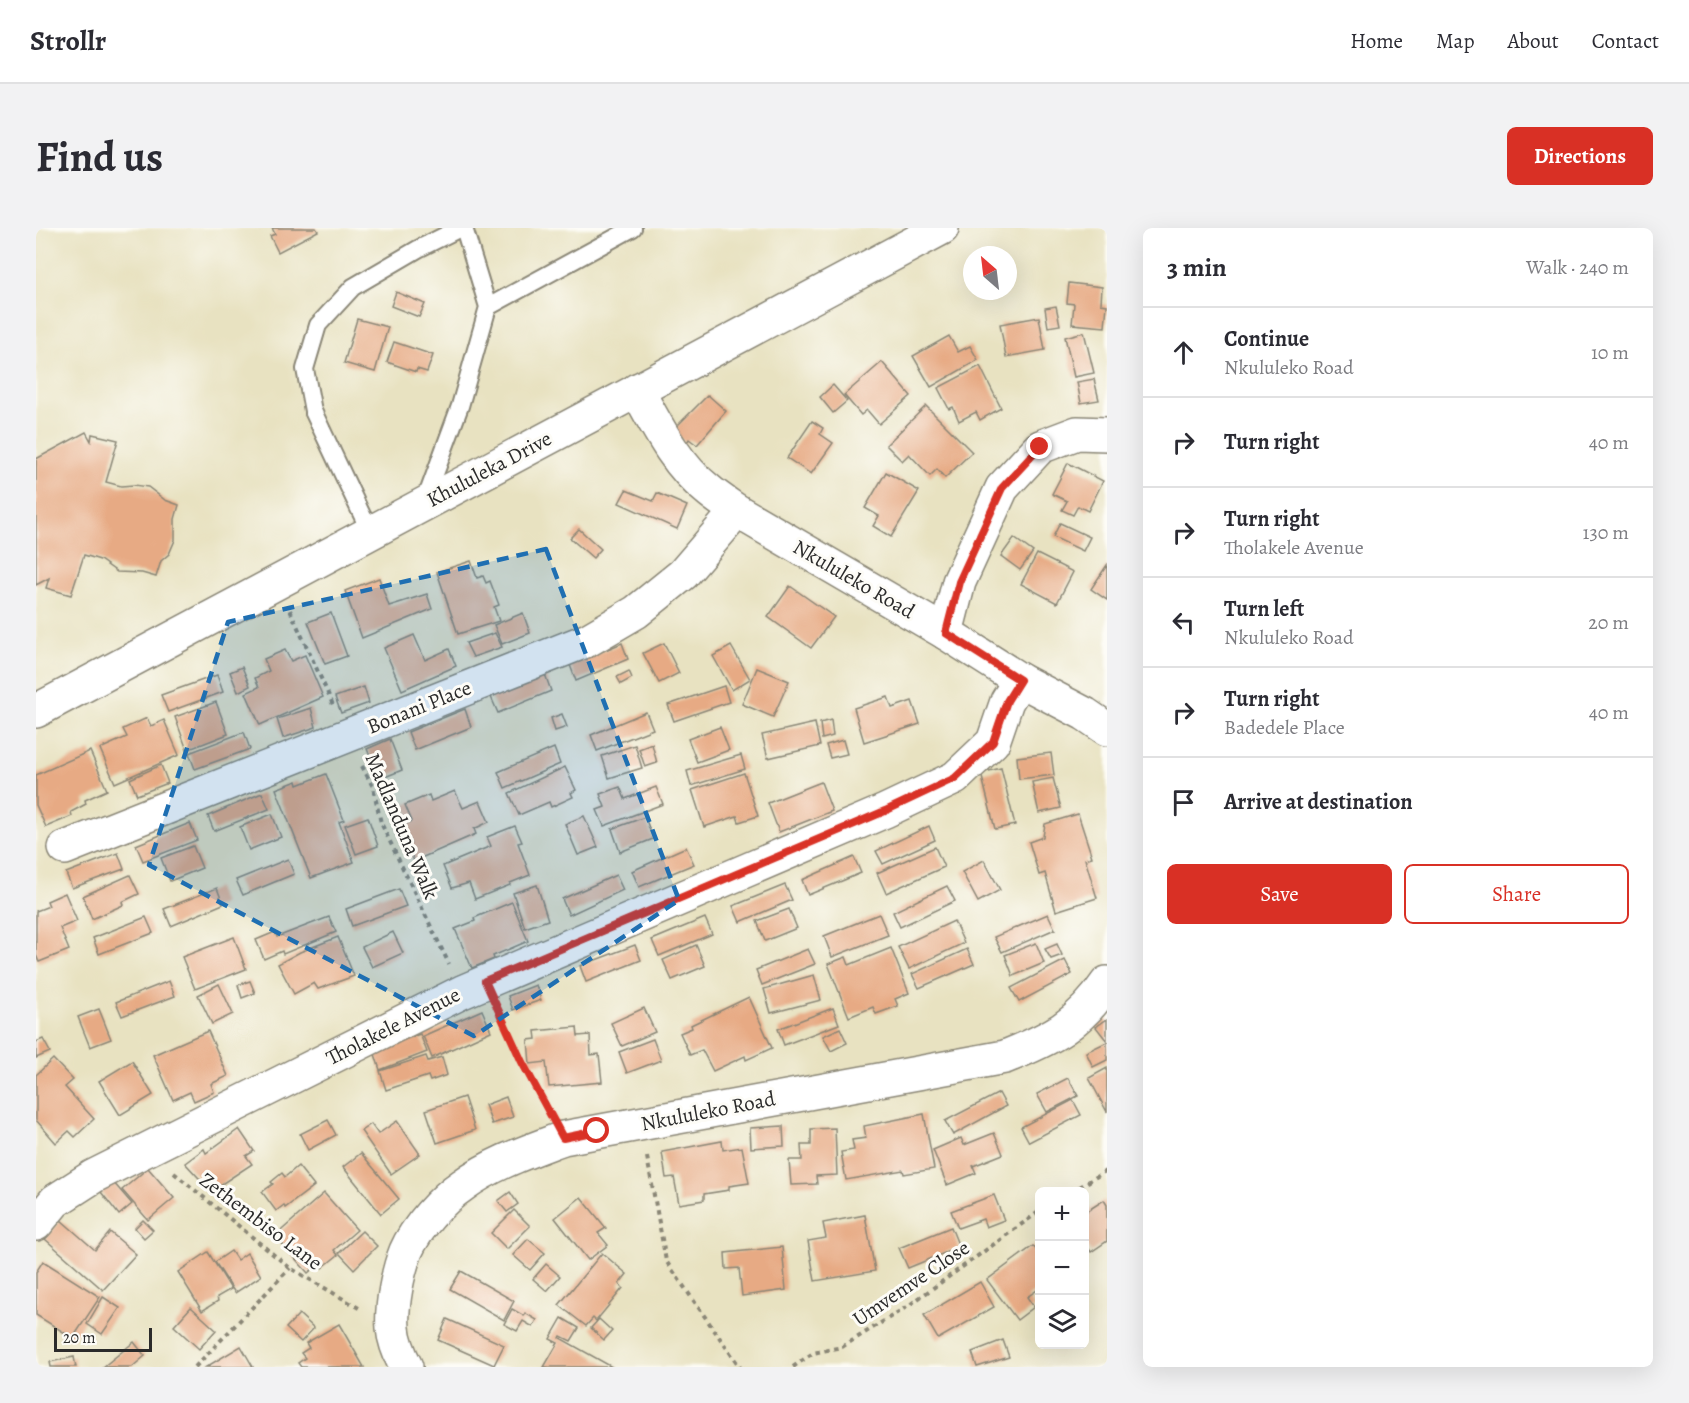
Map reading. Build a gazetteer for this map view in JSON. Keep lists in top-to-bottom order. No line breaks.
{"streets":{"street":["Khululeka Drive","Nkululeko Road","Bonani Place","Tholakele Avenue"],"path":["Madlanduna Walk","Zethembiso Lane","Umvemve Close"]},"crossings":[["Khululeka Drive","Nkululeko Road"],["Khululeka Drive","Madlanduna Walk"],["Nkululeko Road","Bonani Place"],["Nkululeko Road","Madlanduna Walk"],["Nkululeko Road","Tholakele Avenue"],["Nkululeko Road","Zethembiso Lane"],["Bonani Place","Madlanduna Walk"],["Madlanduna Walk","Tholakele Avenue"],["Tholakele Avenue","Zethembiso Lane"]],"scale_bar":"20 m","north":"top left","page":{"header":"Strollr","nav":["Home","Map","About","Contact"],"buttons":["Directions",["Save","Share"]],"title":"Find us","heading":["3 min","Walk · 240 m"],"list":[["Continue","Nkululeko Road","10 m"],["Turn right","40 m"],["Turn right","Tholakele Avenue","130 m"],["Turn left","Nkululeko Road","20 m"],["Turn right","Badedele Place","40 m"],"Arrive at destination"],"map_buttons":["+","−"],"scale":"20 m"}}
